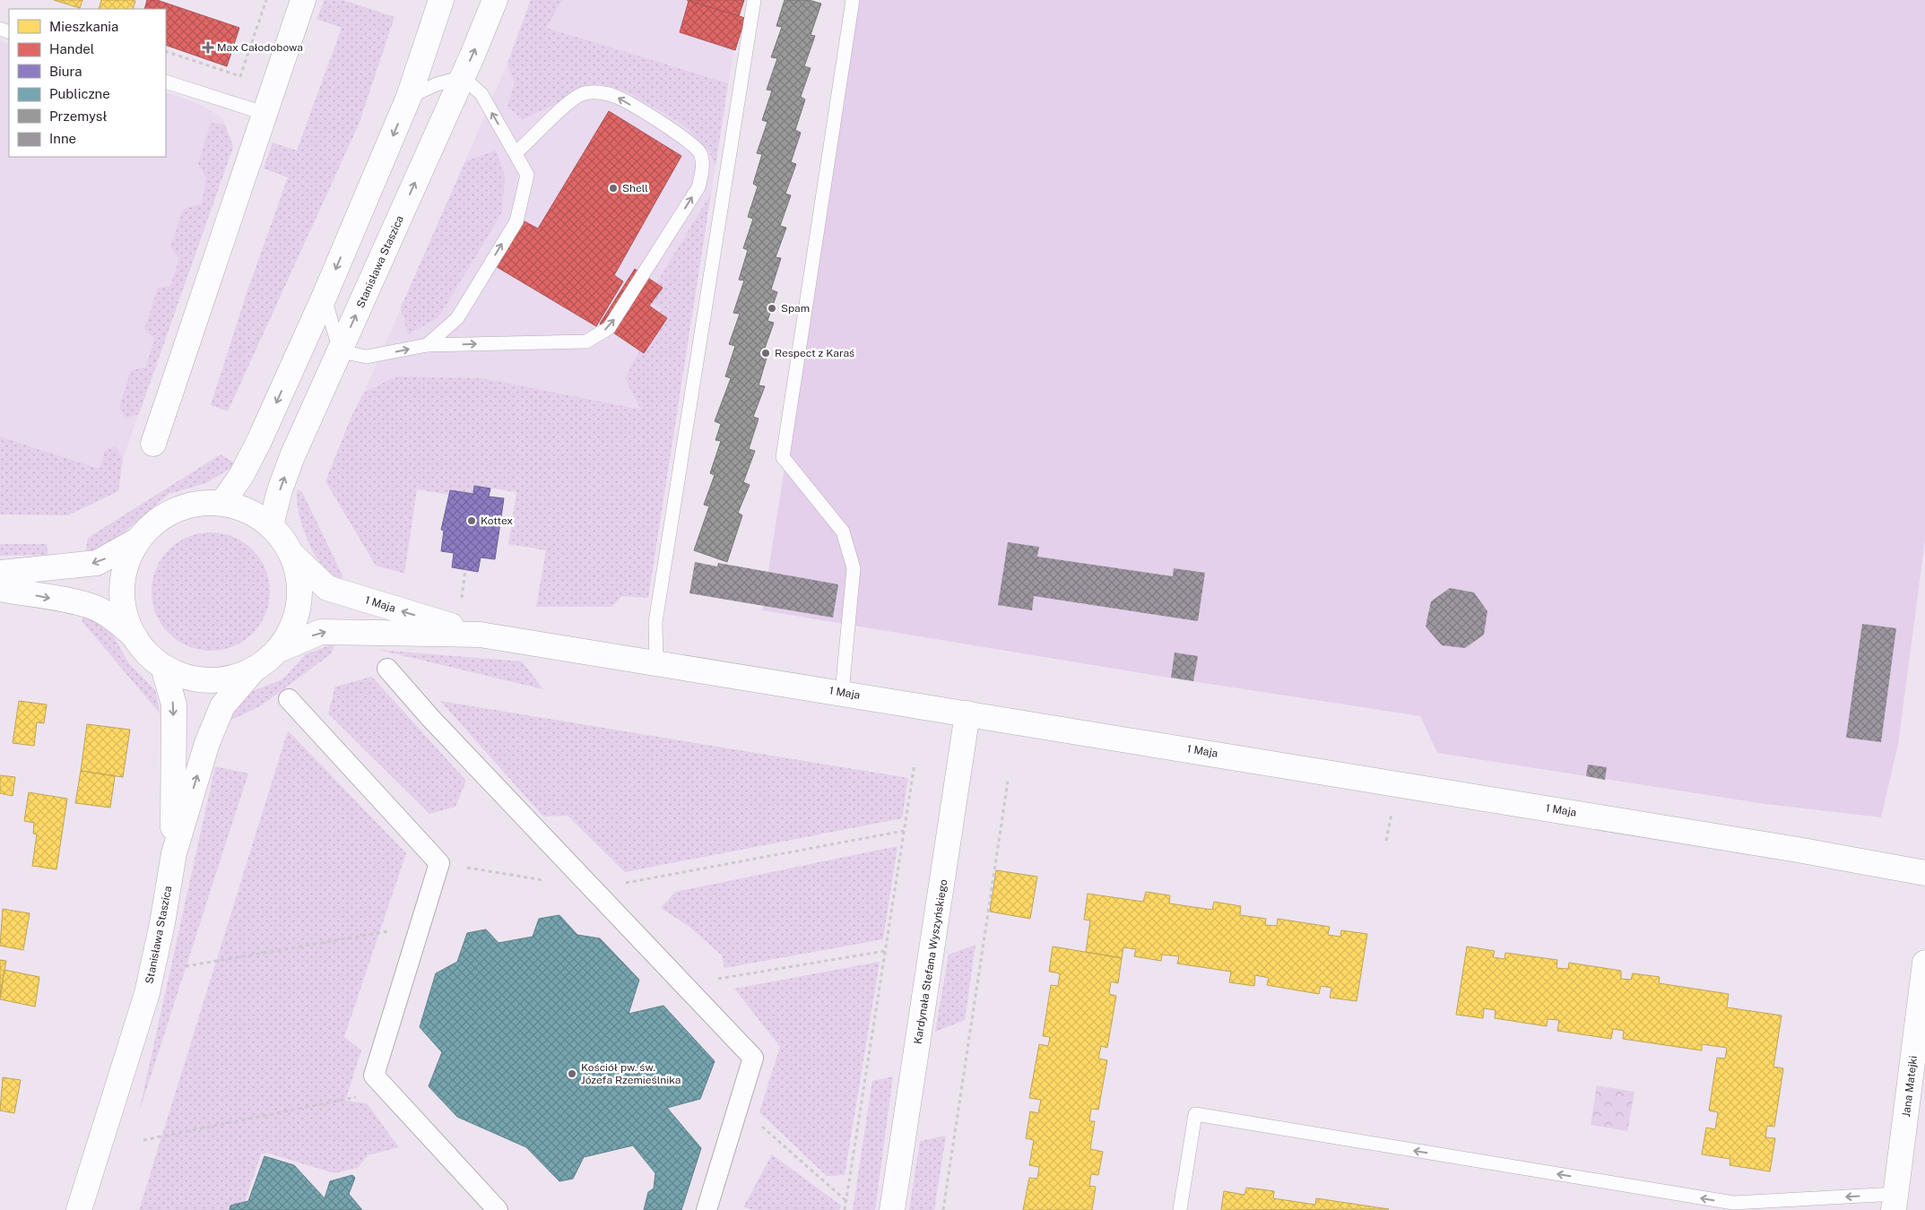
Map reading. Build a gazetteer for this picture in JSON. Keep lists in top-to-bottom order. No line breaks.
{"streets":{"street":["Stanisława Staszica","1 Maja","Kardynała Stefana Wyszyńskiego","Jana Matejki"]},"crossings":[["1 Maja","Kardynała Stefana Wyszyńskiego"]],"places":{"health":["Max Całodobowa"],"other":["Shell","Spam","Respect z Karaś","Kottex","Kościół pw. św. Józefa Rzemieślnika"]},"legend":["Mieszkania","Handel","Biura","Publiczne","Przemysł","Inne"]}
